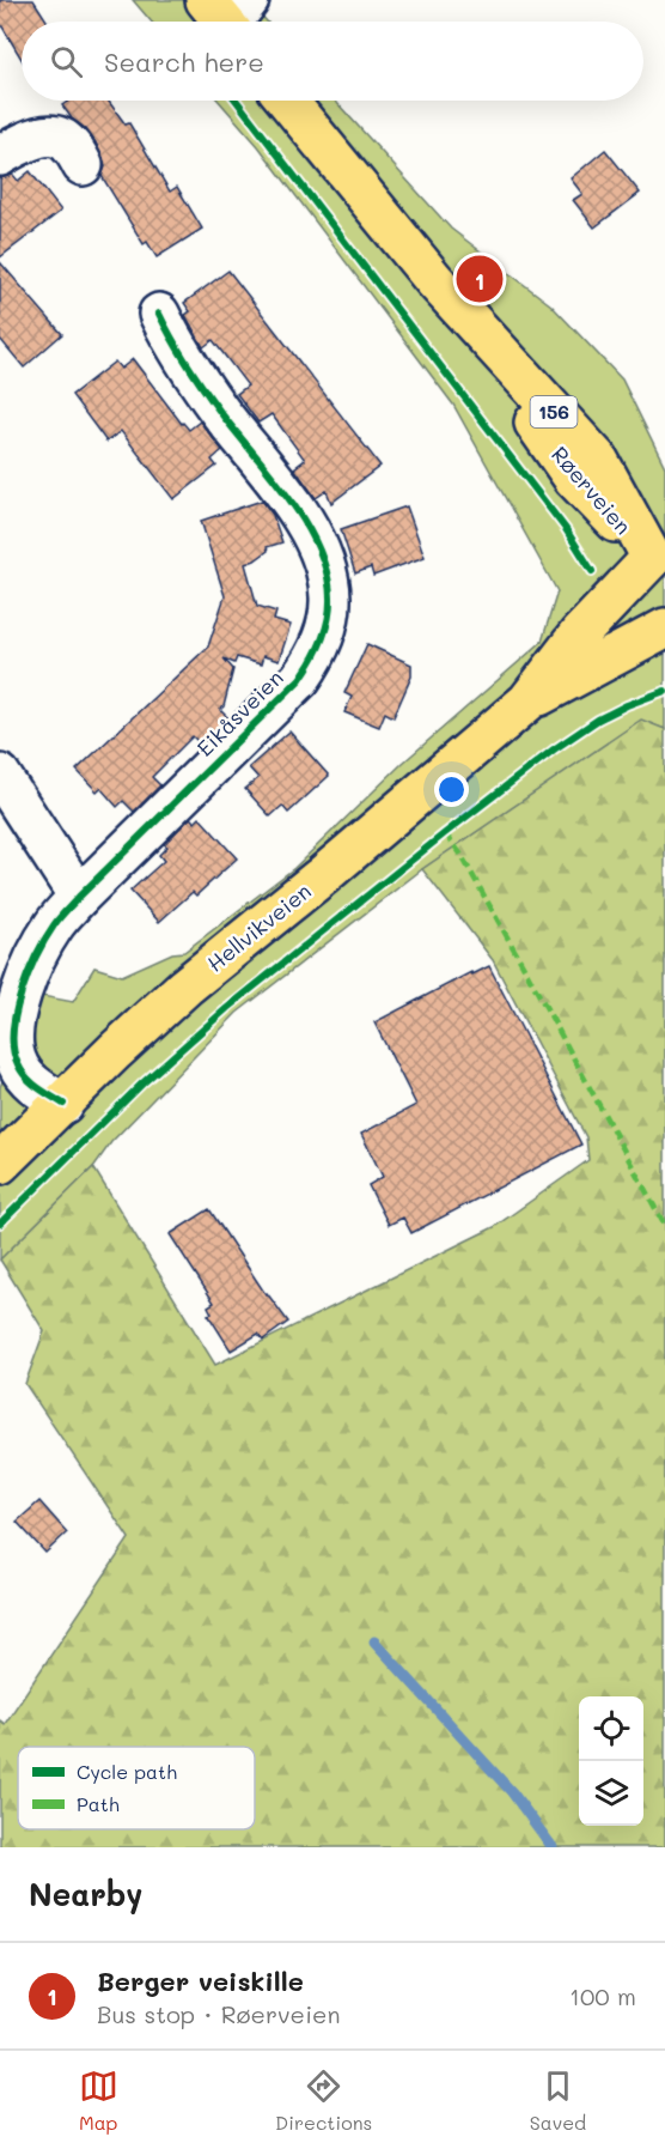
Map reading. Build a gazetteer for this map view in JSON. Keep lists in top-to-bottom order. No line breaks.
{"streets":{"main road":["156","Røerveien","Hellvikveien"],"street":["Eikåsveien"]},"crossings":[["Røerveien","Hellvikveien"],["Eikåsveien","Hellvikveien"]],"legend":["Cycle path","Path"],"page":{"search":"Search here","pins":"1","heading":"Nearby","list":[{"mark":"1","name":"Berger veiskille","note":"Bus stop · Røerveien","value":"100 m"}],"nav":["Map","Directions","Saved"]}}
